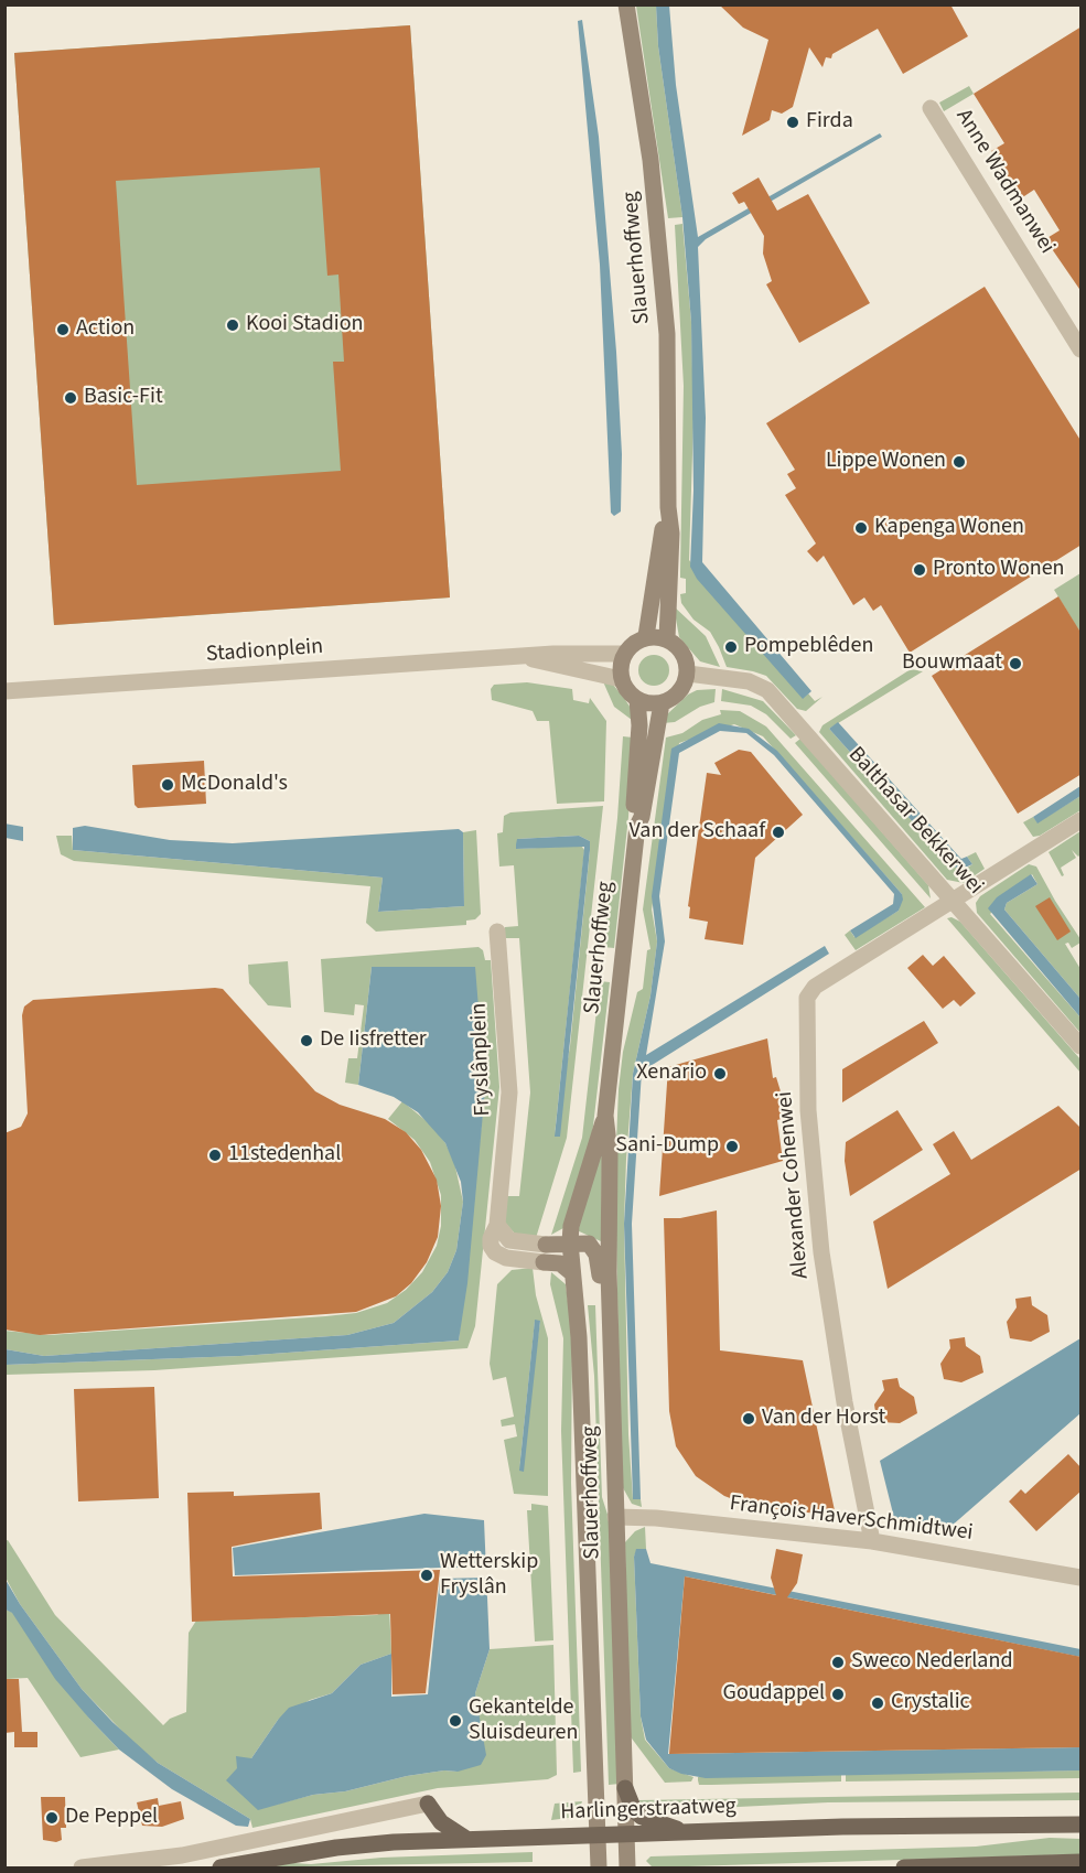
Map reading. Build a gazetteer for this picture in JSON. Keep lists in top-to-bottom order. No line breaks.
{"streets":{"main road":["Slauerhoffweg","Harlingerstraatweg"],"street":["Anne Wadmanwei","Stadionplein","Balthasar Bekkerwei","Fryslânplein","Alexander Cohenwei","François HaverSchmidtwei"]},"crossings":[["Slauerhoffweg","Stadionplein"],["Slauerhoffweg","Balthasar Bekkerwei"],["Slauerhoffweg","François HaverSchmidtwei"],["Slauerhoffweg","Harlingerstraatweg"],["Stadionplein","Balthasar Bekkerwei"],["Balthasar Bekkerwei","Alexander Cohenwei"],["Alexander Cohenwei","François HaverSchmidtwei"]],"places":["Firda","Kooi Stadion","Action","Basic-Fit","Lippe Wonen","Kapenga Wonen","Pronto Wonen","Pompeblêden","Bouwmaat","McDonald's","Van der Schaaf","De Iisfretter","Xenario","Sani-Dump","11stedenhal","Van der Horst","Wetterskip Fryslân","Sweco Nederland","Goudappel","Crystalic","Gekantelde Sluisdeuren","De Peppel"]}
